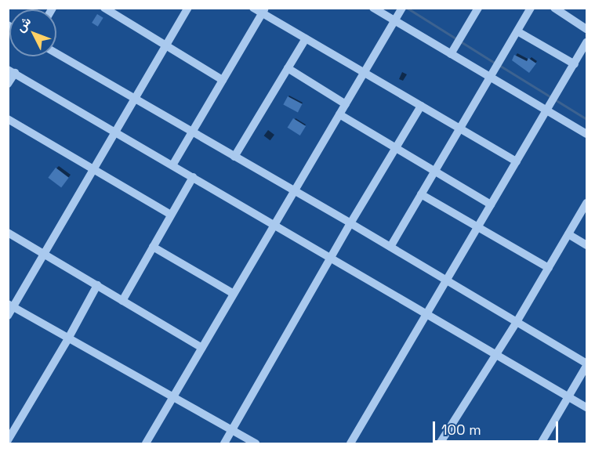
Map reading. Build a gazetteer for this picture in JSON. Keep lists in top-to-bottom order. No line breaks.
{"scale_bar":"100 m","north":"top left"}
